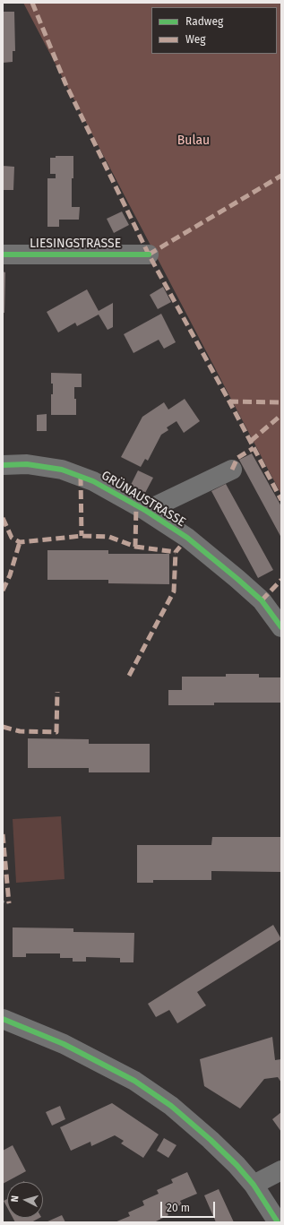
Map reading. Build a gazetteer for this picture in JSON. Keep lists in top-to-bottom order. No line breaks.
{"streets":{"street":["LIESINGSTRASSE","GRÜNAUSTRASSE"]},"parks":["Bulau"],"legend":["Radweg","Weg"],"scale_bar":"20 m","north":"left"}
